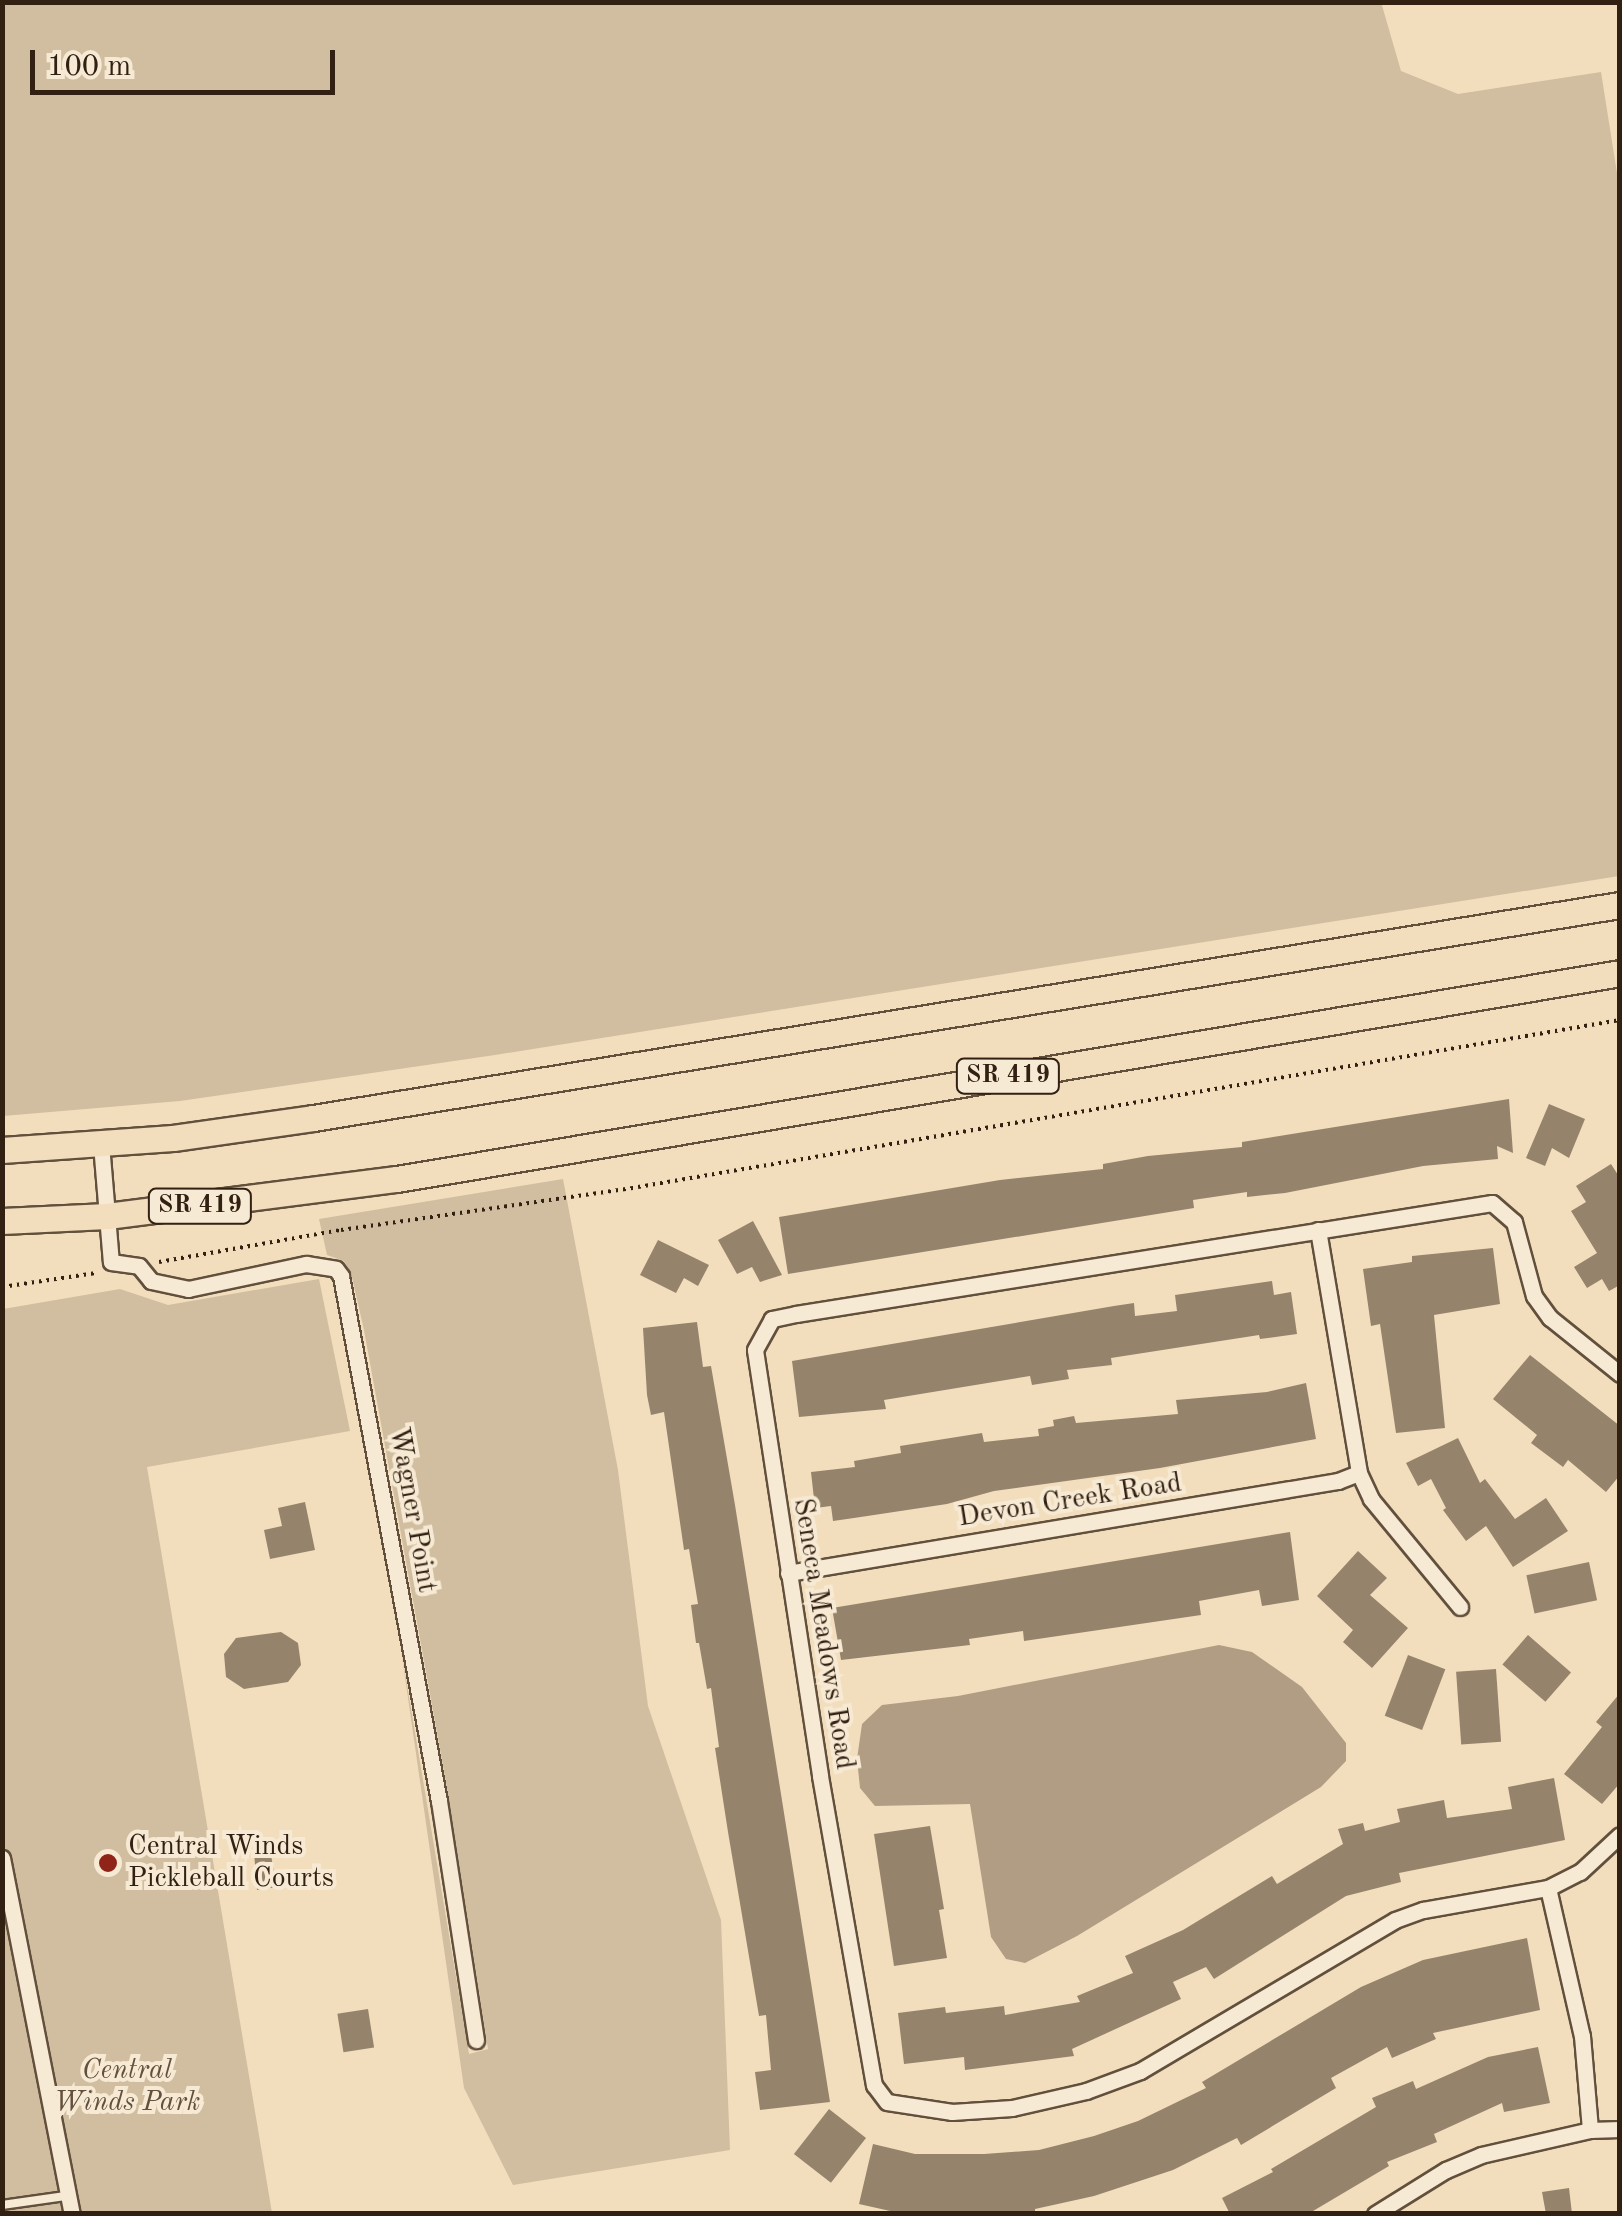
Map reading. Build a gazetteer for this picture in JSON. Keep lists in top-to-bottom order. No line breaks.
{"streets":{"main road":["SR 419"],"street":["Devon Creek Road","Wagner Point","Seneca Meadows Road"]},"crossings":[["SR 419","Wagner Point"],["Devon Creek Road","Seneca Meadows Road"]],"parks":["Central Winds Park"],"places":["Central Winds Pickleball Courts"],"scale_bar":"100 m"}
